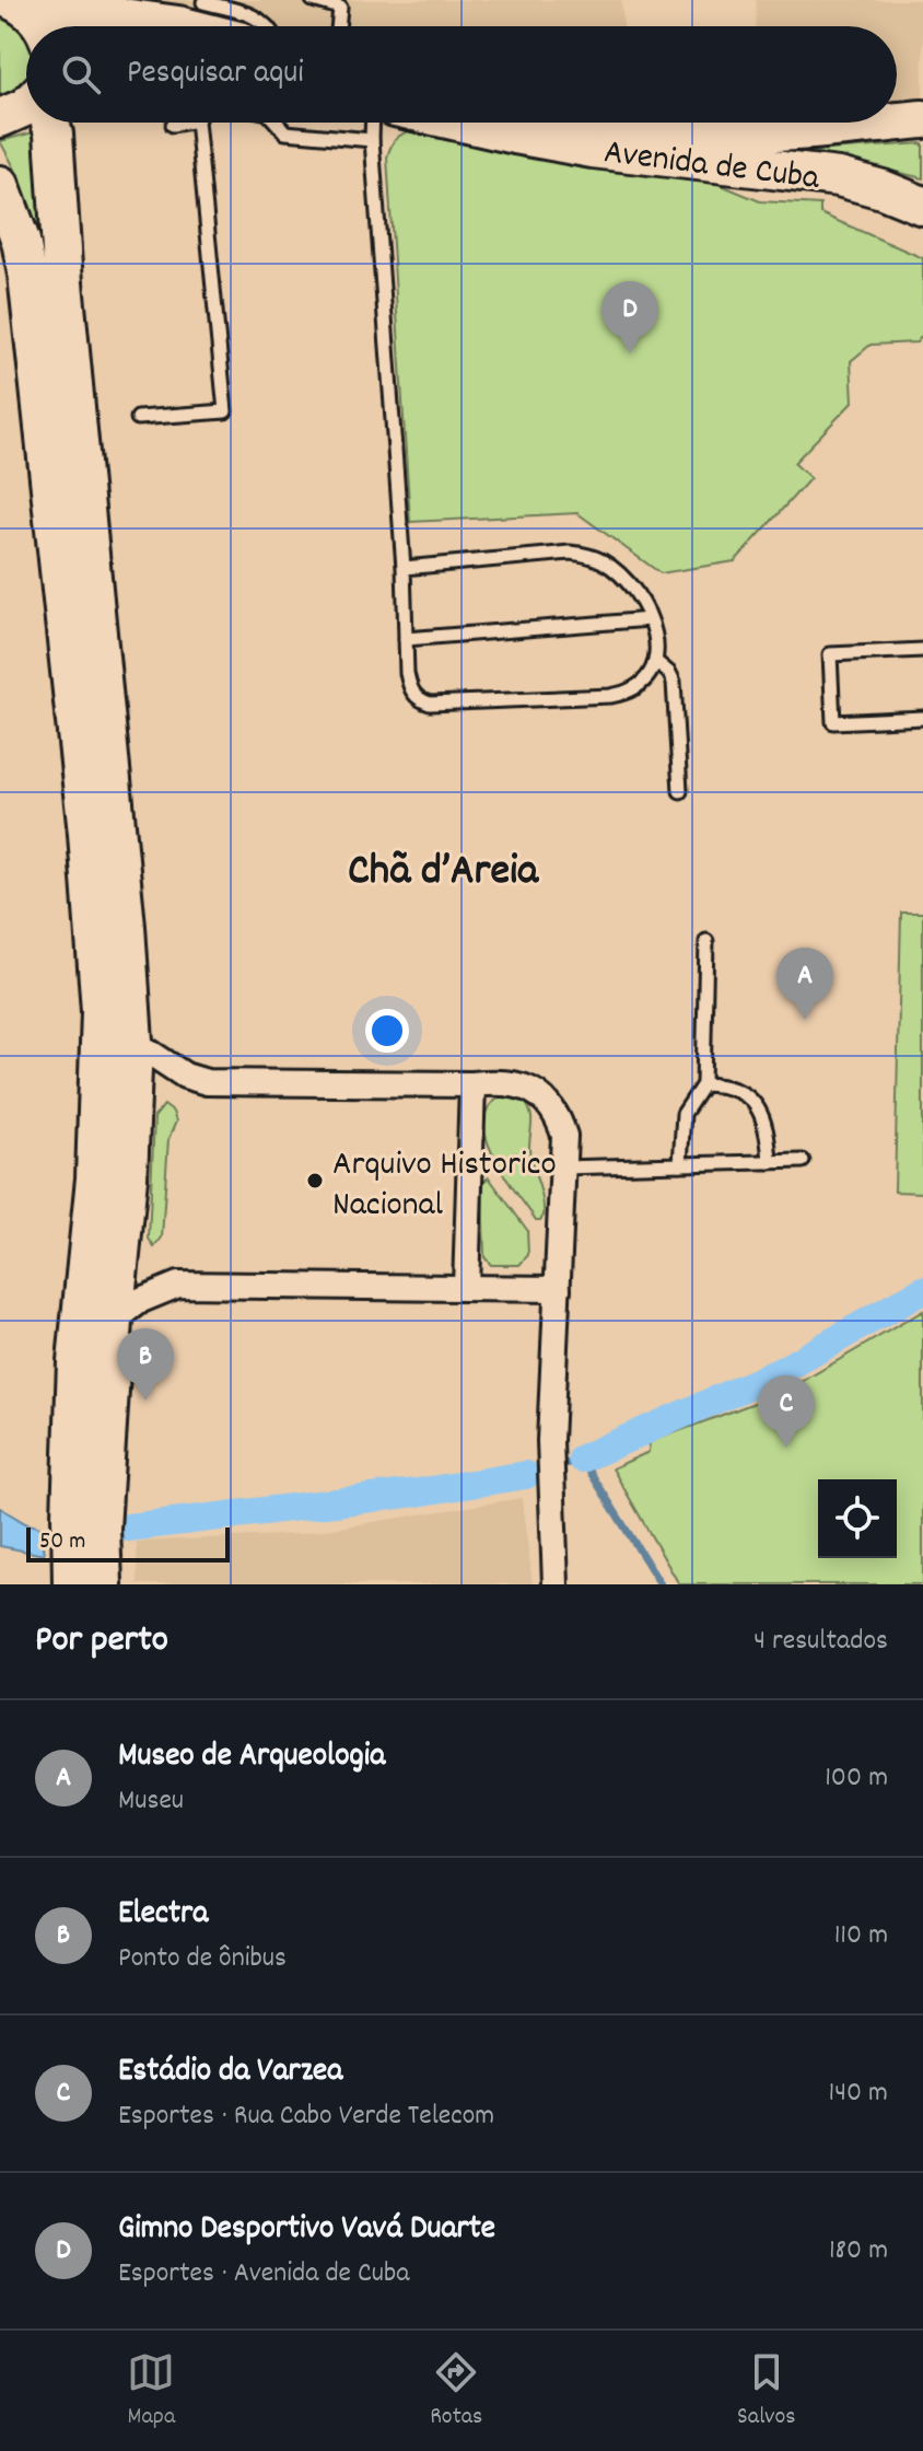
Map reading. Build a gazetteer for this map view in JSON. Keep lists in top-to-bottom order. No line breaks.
{"streets":{"main road":["Avenida de Cuba"]},"districts":["Chã d’Areia"],"places":["Arquivo Historico Nacional"],"scale_bar":"50 m","page":{"search":"Pesquisar aqui","pins":["D","A","B","C"],"scale":"50 m","heading":["Por perto","4 resultados"],"list":[{"mark":"A","name":"Museo de Arqueologia","note":"Museu","value":"100 m"},{"mark":"B","name":"Electra","note":"Ponto de ônibus","value":"110 m"},{"mark":"C","name":"Estádio da Varzea","note":"Esportes · Rua Cabo Verde Telecom","value":"140 m"},{"mark":"D","name":"Gimno Desportivo Vavá Duarte","note":"Esportes · Avenida de Cuba","value":"180 m"}],"nav":["Mapa","Rotas","Salvos"]}}
